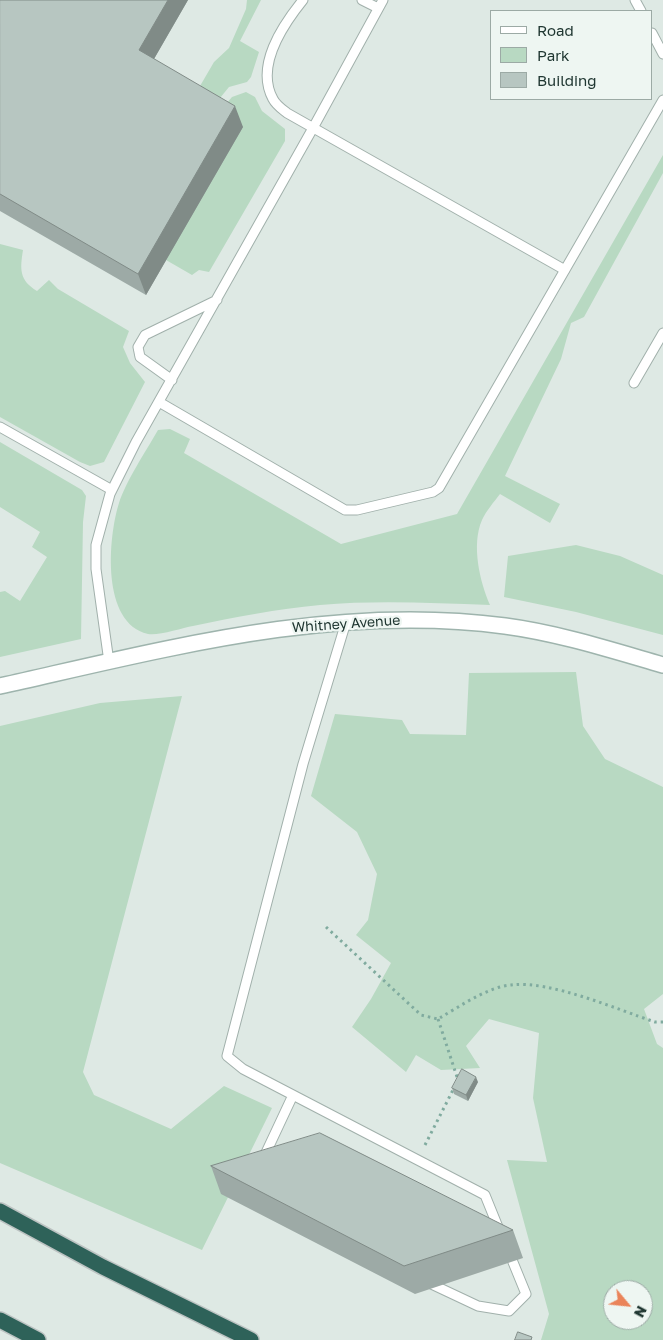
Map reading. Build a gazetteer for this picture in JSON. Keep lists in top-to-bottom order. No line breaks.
{"streets":{"main road":["Whitney Avenue"]},"legend":["Road","Park","Building"],"north":"bottom right"}
